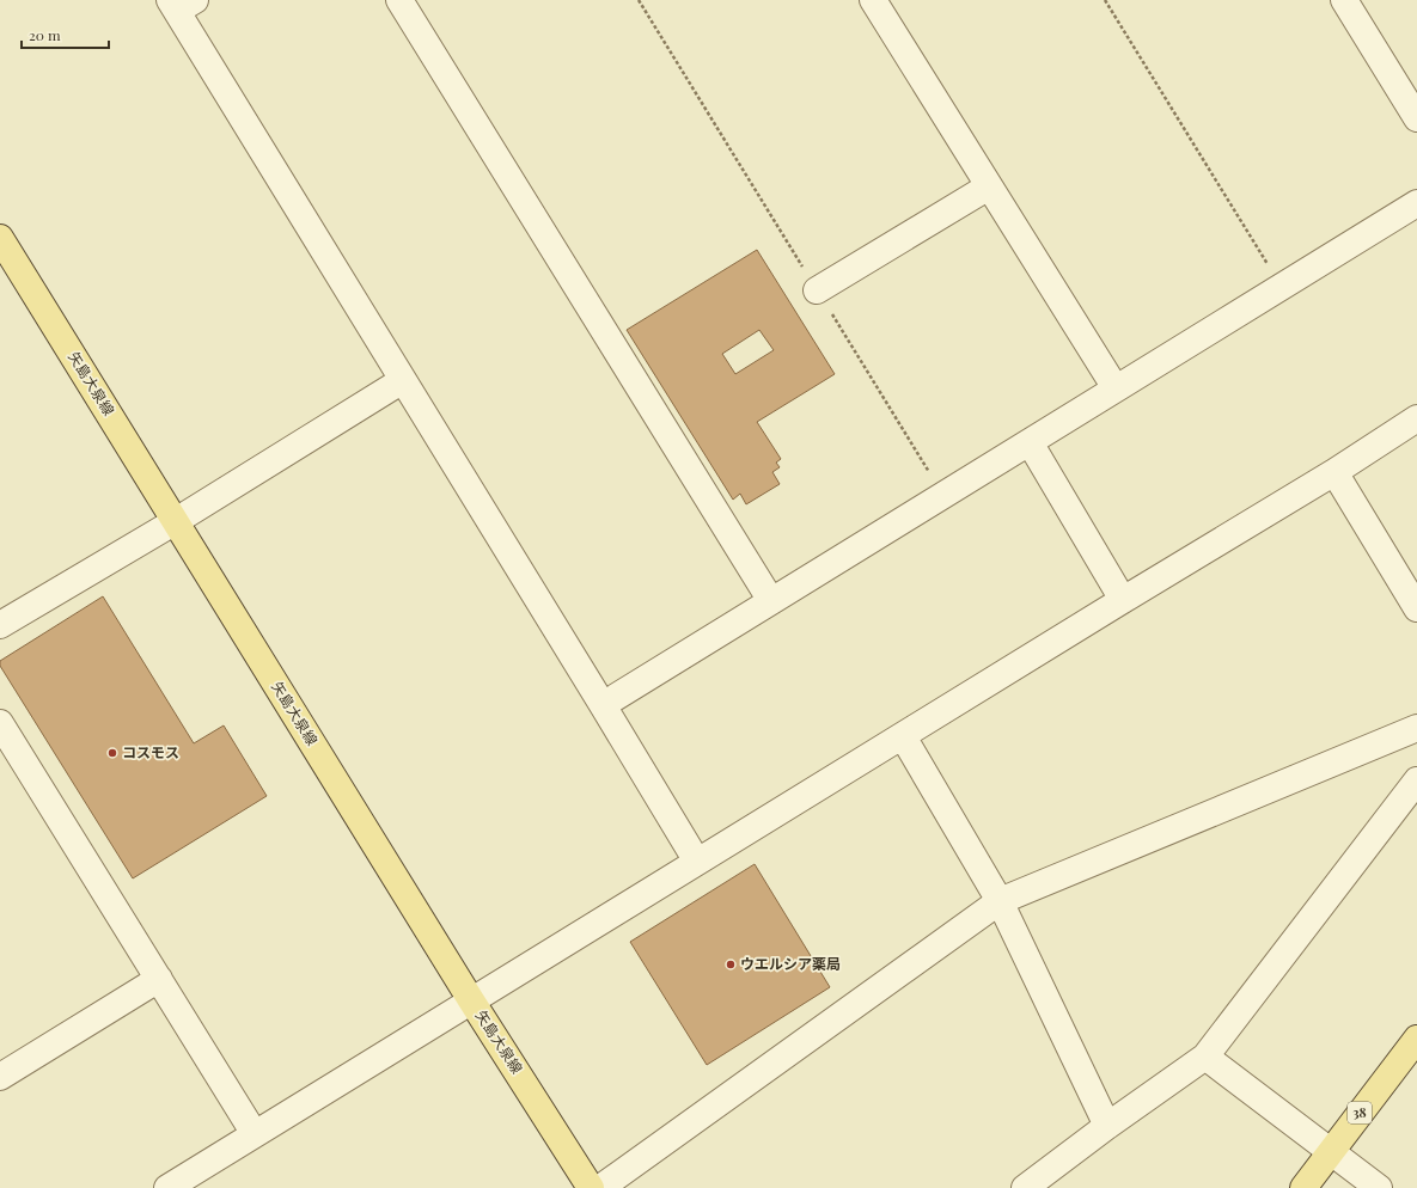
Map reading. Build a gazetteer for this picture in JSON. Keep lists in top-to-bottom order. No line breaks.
{"streets":{"main road":["矢島大泉線","38"]},"places":["コスモス","ウエルシア薬局"],"scale_bar":"20 m"}
